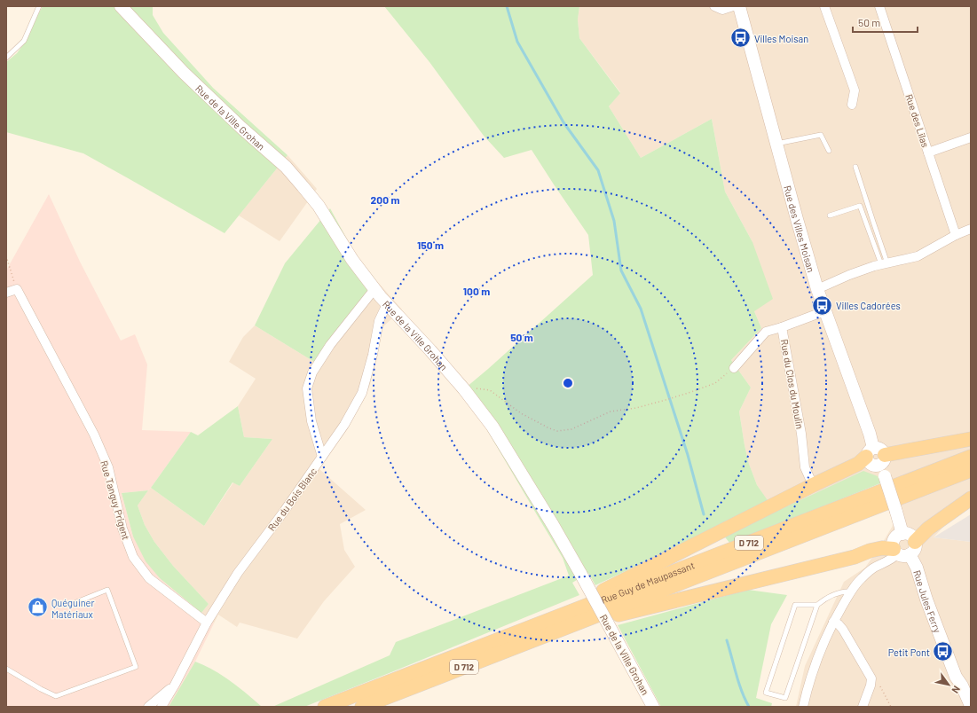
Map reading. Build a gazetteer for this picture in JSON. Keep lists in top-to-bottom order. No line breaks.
{"streets":{"main road":["D 712","Rue Guy de Maupassant"],"street":["Rue de la Ville Grohan","Rue des Lilas","Rue des Villes Moisan","Rue du Clos du Moulin","Rue du Bois Blanc","Rue Tanguy Prigent","Rue Jules Ferry"]},"crossings":[["Rue de la Ville Grohan","Rue du Bois Blanc"],["Rue des Villes Moisan","Rue du Clos du Moulin"],["Rue du Bois Blanc","Rue Tanguy Prigent"]],"places":{"bus stop":["Villes Moisan","Villes Cadorées","Petit Pont"],"shop":["Quéguiner Matériaux"]},"scale_bar":"50 m","north":"bottom right","rings":["200 m","150 m","100 m","50 m"]}
